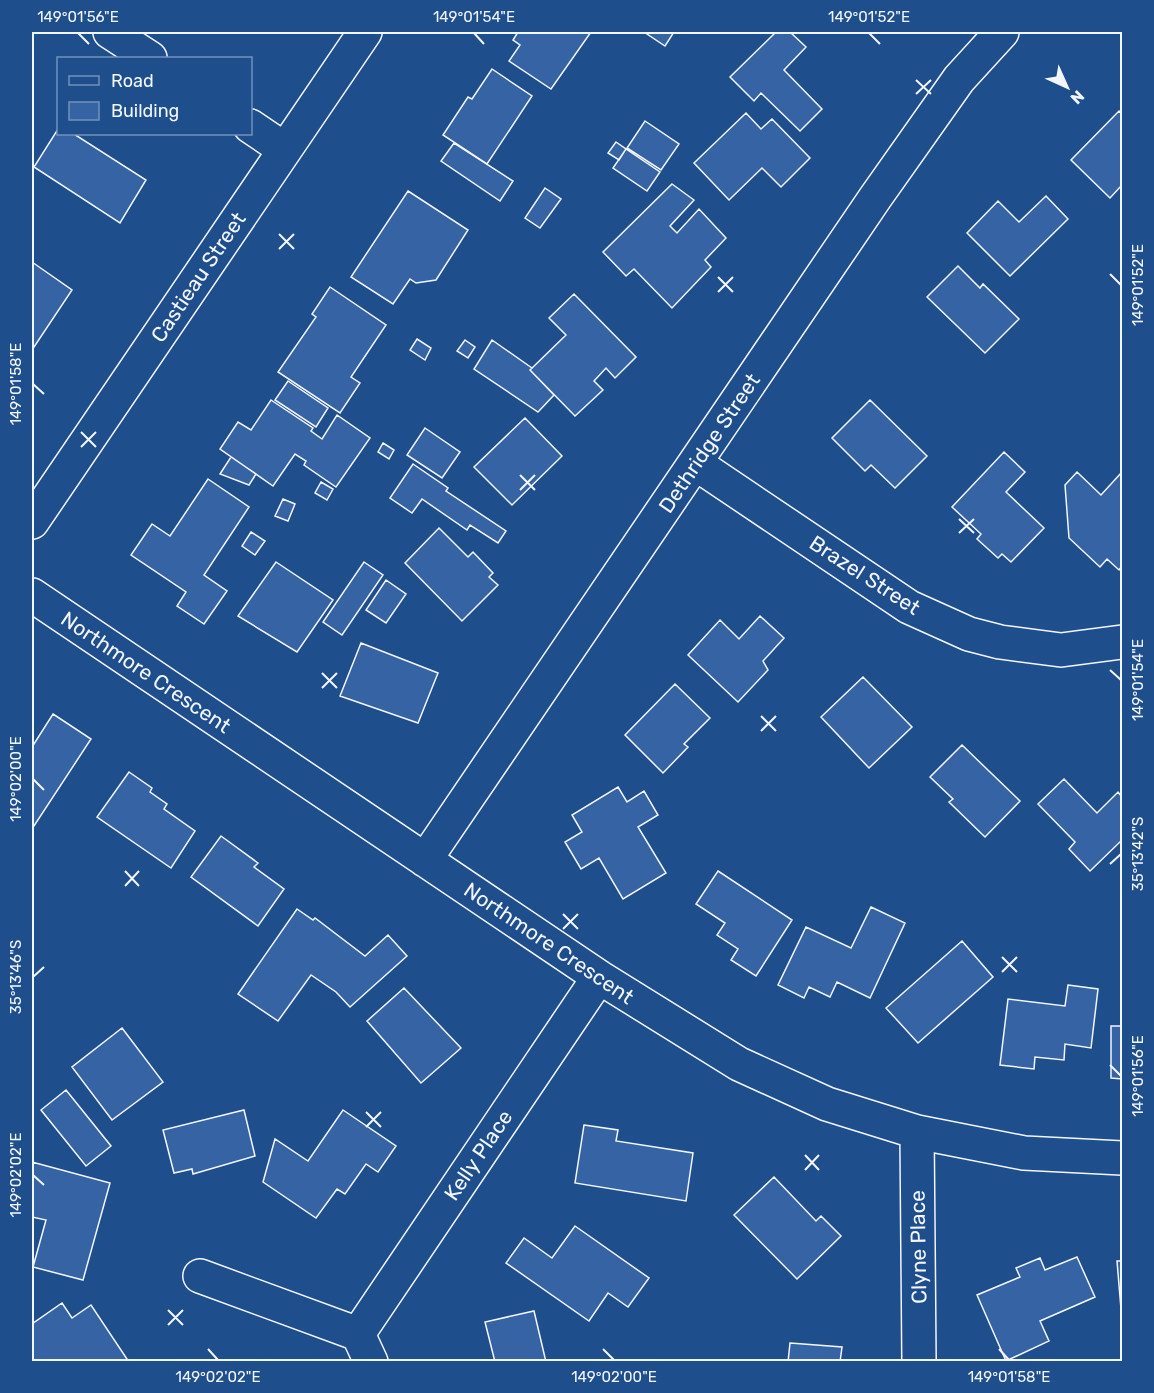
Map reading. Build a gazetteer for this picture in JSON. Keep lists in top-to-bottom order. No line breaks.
{"streets":{"street":["Castieau Street","Dethridge Street","Brazel Street","Northmore Crescent","Kelly Place","Clyne Place"]},"crossings":[["Dethridge Street","Brazel Street"],["Dethridge Street","Northmore Crescent"],["Northmore Crescent","Kelly Place"],["Northmore Crescent","Clyne Place"]],"legend":["Road","Building"],"north":"bottom right","coordinates":["149°01'56\"E","149°01'54\"E","149°01'52\"E","149°01'58\"E","149°02'00\"E","35°13'42\"S","35°13'46\"S","149°02'02\"E"]}
